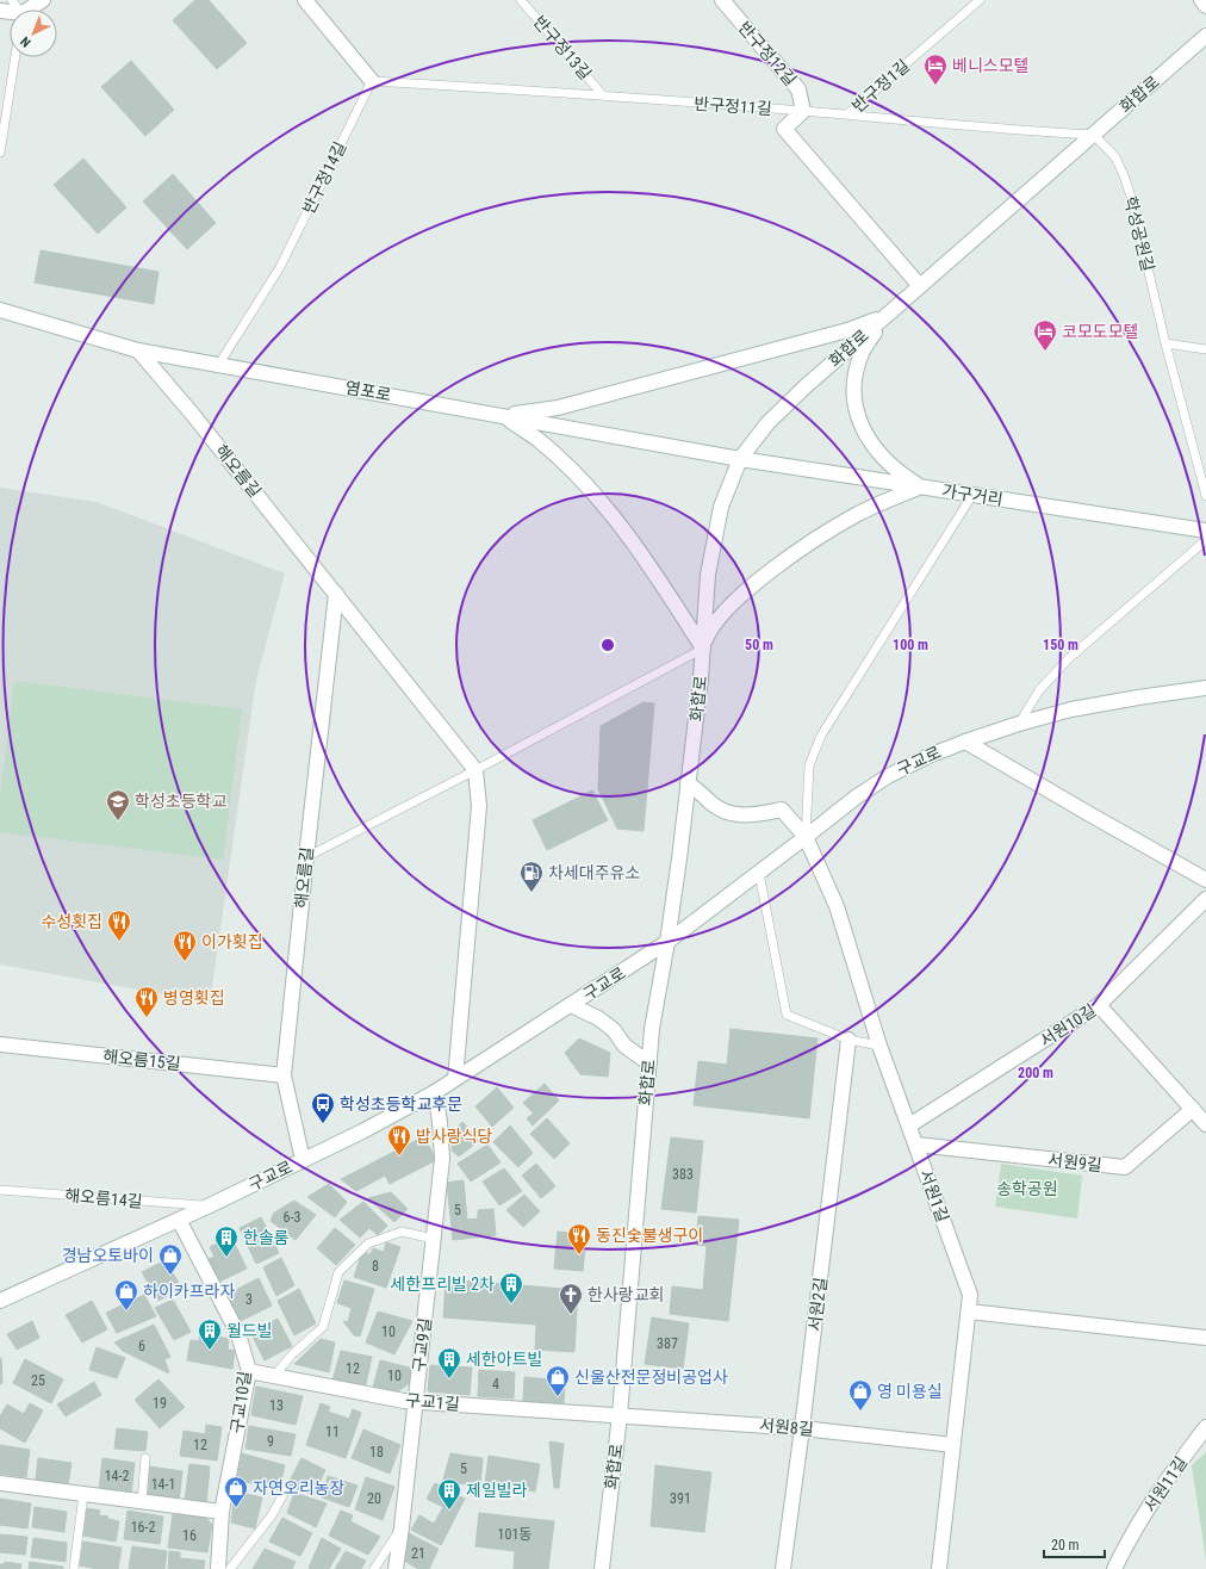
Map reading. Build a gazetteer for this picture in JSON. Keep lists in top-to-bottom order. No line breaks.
{"streets":{"street":["반구정12길","화합로","염포로","해오름길","가구거리","구교로","서원10길","해오름15길","서원9길","서원1길","서원2길","구교9길","구교10길","구교1길","서원8길","서원11길"],"lane":["반구정13길","반구정1길","반구정11길","반구정14길","학성공원길","해오름14길"]},"crossings":[["반구정13길","반구정11길"],["반구정12길","반구정11길"],["반구정1길","반구정11길"],["화합로","반구정11길"],["화합로","학성공원길"],["화합로","염포로"],["화합로","가구거리"],["화합로","구교로"],["화합로","서원1길"],["화합로","구교1길"],["화합로","서원8길"],["반구정11길","반구정14길"],["반구정11길","학성공원길"],["반구정14길","염포로"],["염포로","해오름길"],["염포로","가구거리"],["해오름길","구교로"],["해오름길","해오름15길"],["구교로","서원1길"],["구교로","해오름14길"],["구교로","구교9길"],["구교로","구교10길"],["서원10길","서원1길"],["서원9길","서원1길"],["서원1길","서원8길"],["서원2길","서원8길"],["구교9길","구교1길"],["구교10길","구교1길"],["구교1길","서원8길"]],"parks":["송학공원"],"places":{"hotel":["베니스모텔","코모도모텔"],"school or university":["학성초등학교"],"fuel station":["차세대주유소"],"restaurant":["수성횟집","이가횟집","병영횟집","밥사랑식당","동진숯불생구이"],"bus stop":["학성초등학교후문"],"building":["한솔룸","세한프리빌 2차","월드빌","세한아트빌","제일빌라"],"shop":["경남오토바이","하이카프라자","신울산전문정비공업사","영 미용실","자연오리농장"],"church":["한사랑교회"]},"house_numbers":["383","5","6-3","8","3","10","387","6","12","10","25","4","19","13","11","9","12","18","5","14-2","14-1","20","391","16-2","101동","16","21"],"scale_bar":"20 m","north":"bottom left","rings":["50 m","100 m","150 m","200 m"]}
